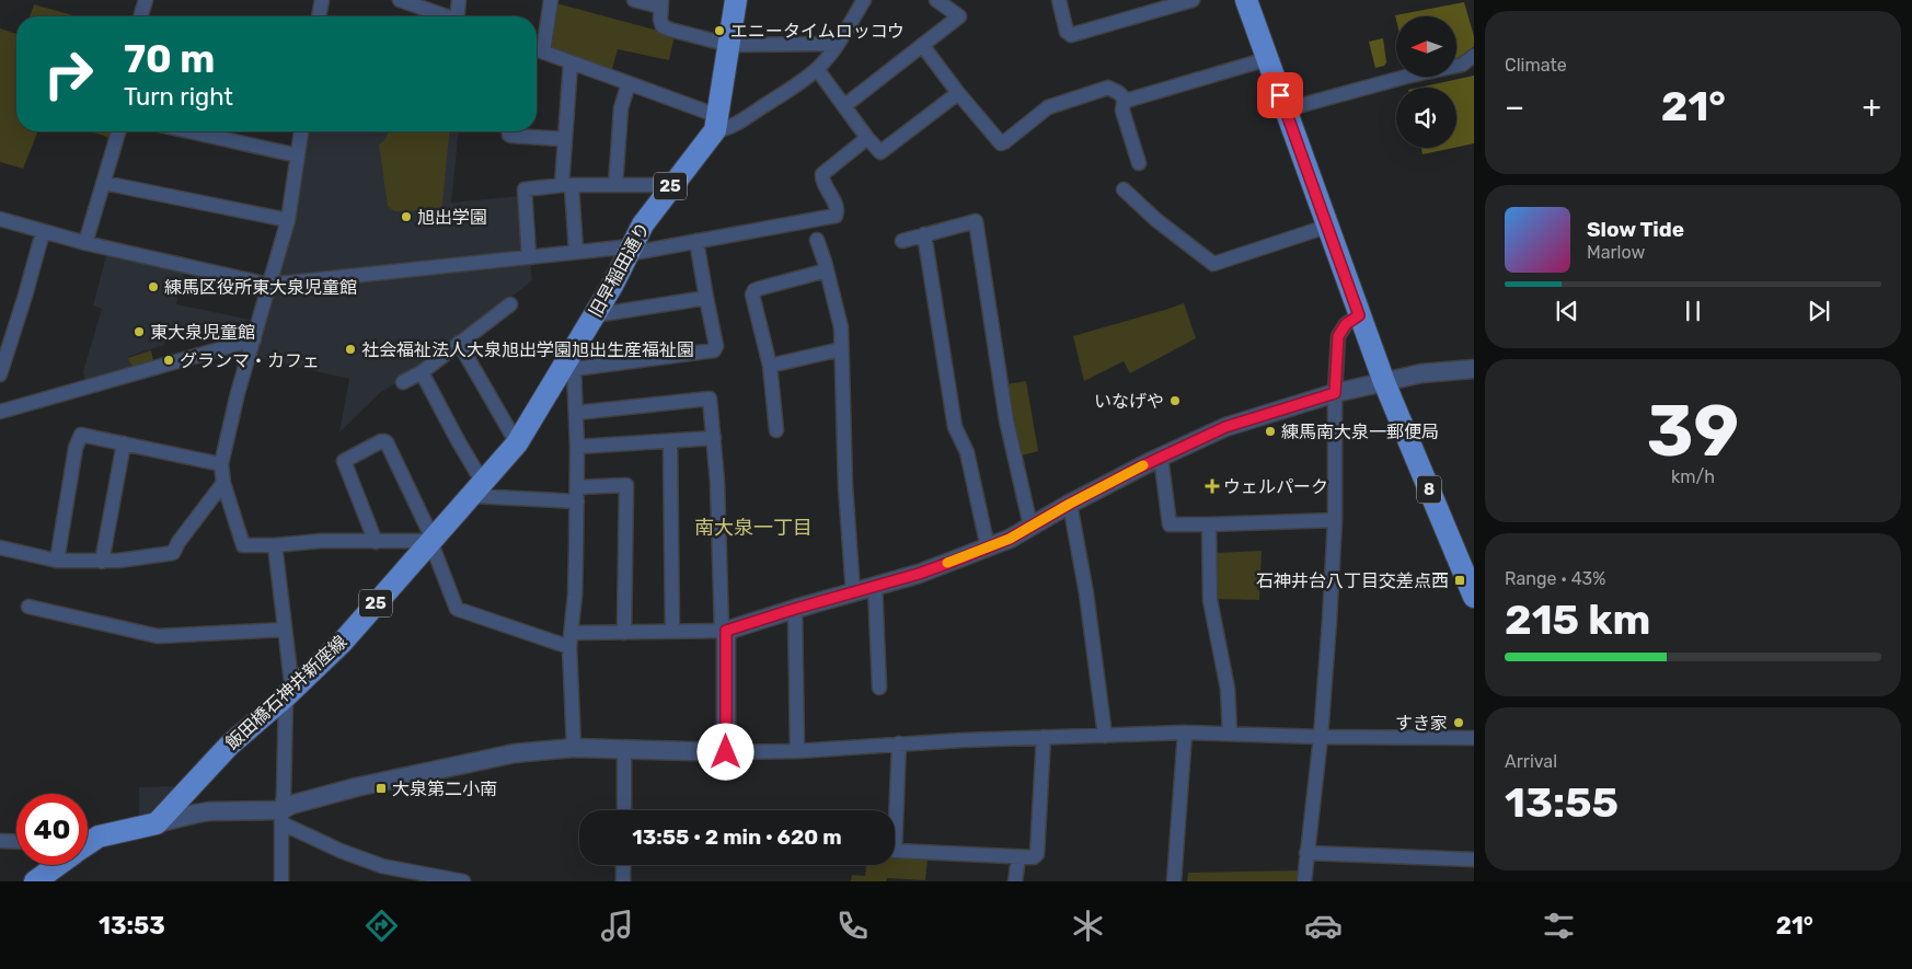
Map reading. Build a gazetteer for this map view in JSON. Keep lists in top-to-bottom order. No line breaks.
{"streets":{"main road":["25","旧早稲田通り","8","飯田橋石神井新座線"]},"crossings":[["旧早稲田通り","飯田橋石神井新座線"]],"districts":["南大泉一丁目"],"places":{"other":["エニータイムロッコウ","旭出学園","練馬区役所東大泉児童館","東大泉児童館","社会福祉法人大泉旭出学園旭出生産福祉園","グランマ・カフェ","いなげや","練馬南大泉一郵便局","すき家"],"health":["ウェルパーク"],"transit":["石神井台八丁目交差点西","大泉第二小南"]},"north":"left","page":{"tile":["Climate",["39","km/h"],["Range · 43%","215 km"],["Arrival","13:55"]],"turn":["70 m","Turn right"],"heat":["−","21°","+"],"song":["Slow Tide","Marlow"],"limit":"40","trip":"13:55 · 2 min · 620 m","tabs":["13:53","21°"]}}
